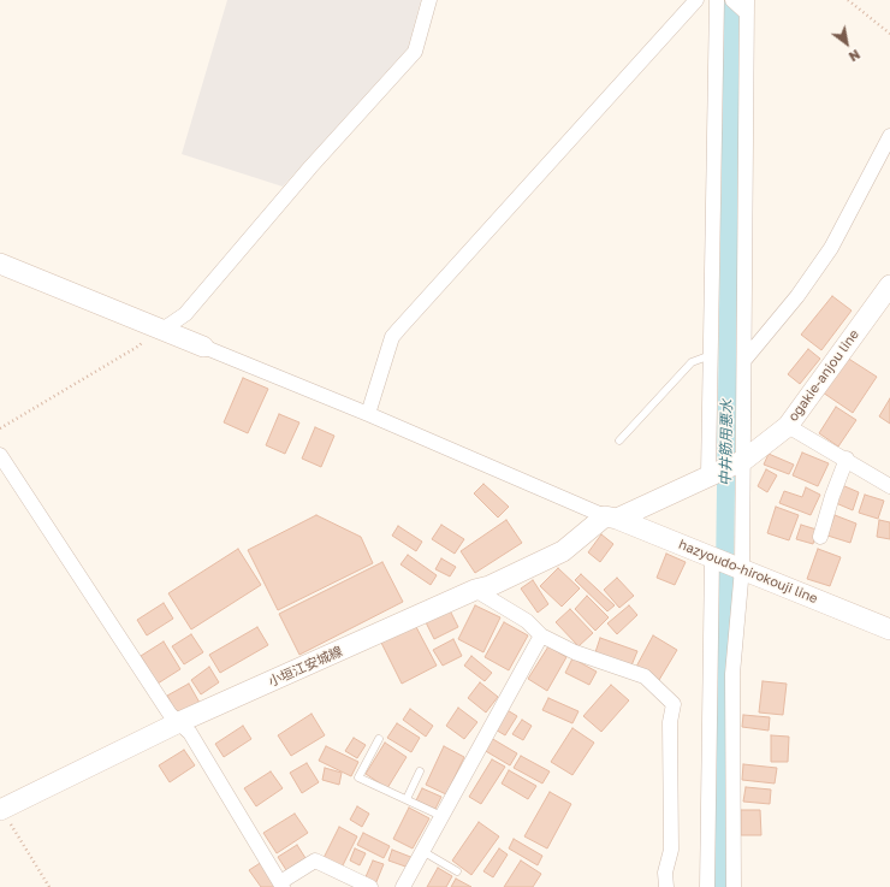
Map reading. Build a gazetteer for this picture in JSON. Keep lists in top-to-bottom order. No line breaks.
{"streets":{"main road":["ogakie-anjou line","hazyoudo-hirokouji line","小垣江安城線"]},"crossings":[["ogakie-anjou line","hazyoudo-hirokouji line"],["ogakie-anjou line","小垣江安城線"],["hazyoudo-hirokouji line","小垣江安城線"]],"water":["中井筋用悪水"],"north":"bottom right"}
